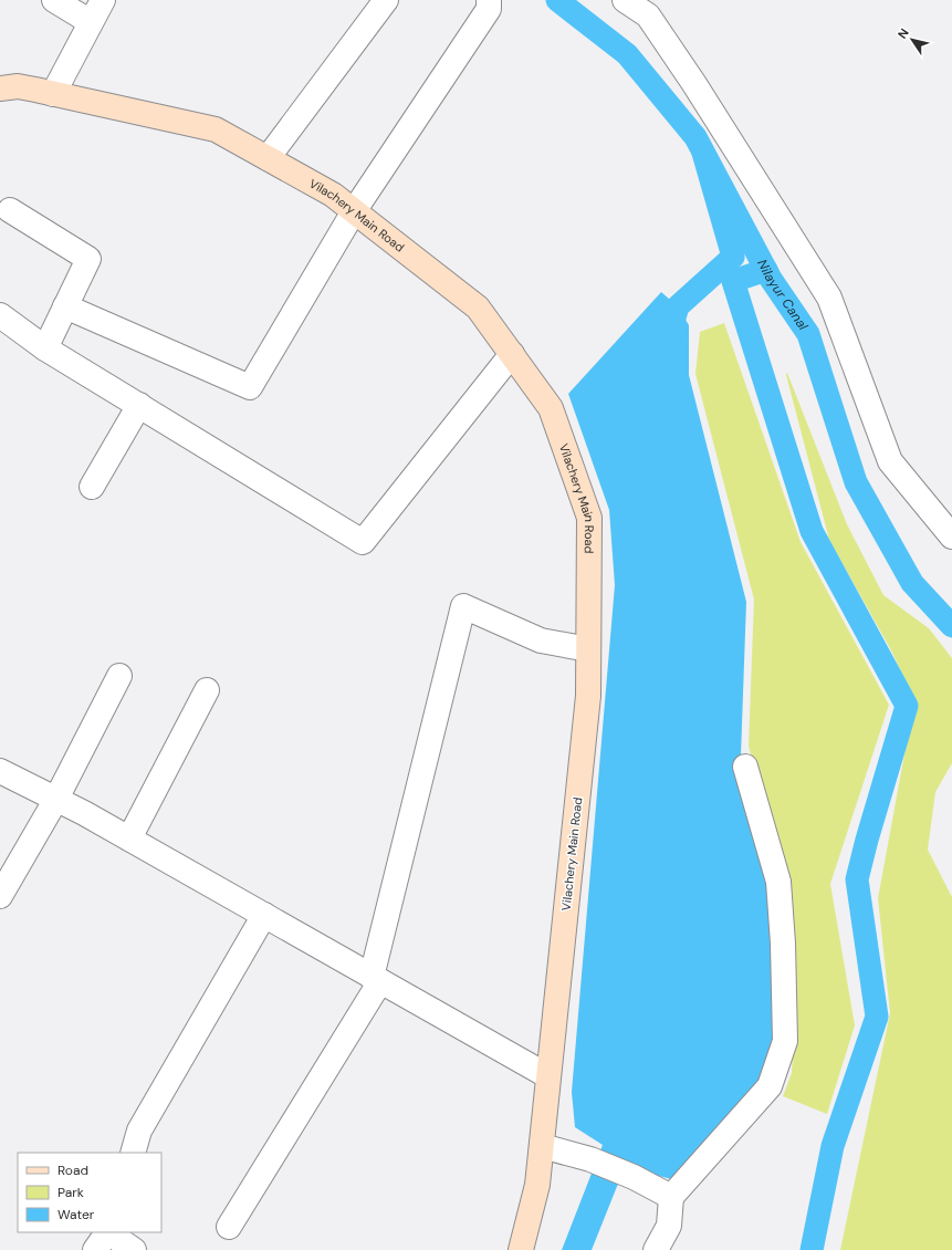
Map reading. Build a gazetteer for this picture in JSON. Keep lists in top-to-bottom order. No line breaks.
{"streets":{"main road":["Vilachery Main Road"]},"water":["Nilayur Canal"],"legend":["Road","Park","Water"],"north":"top left"}
